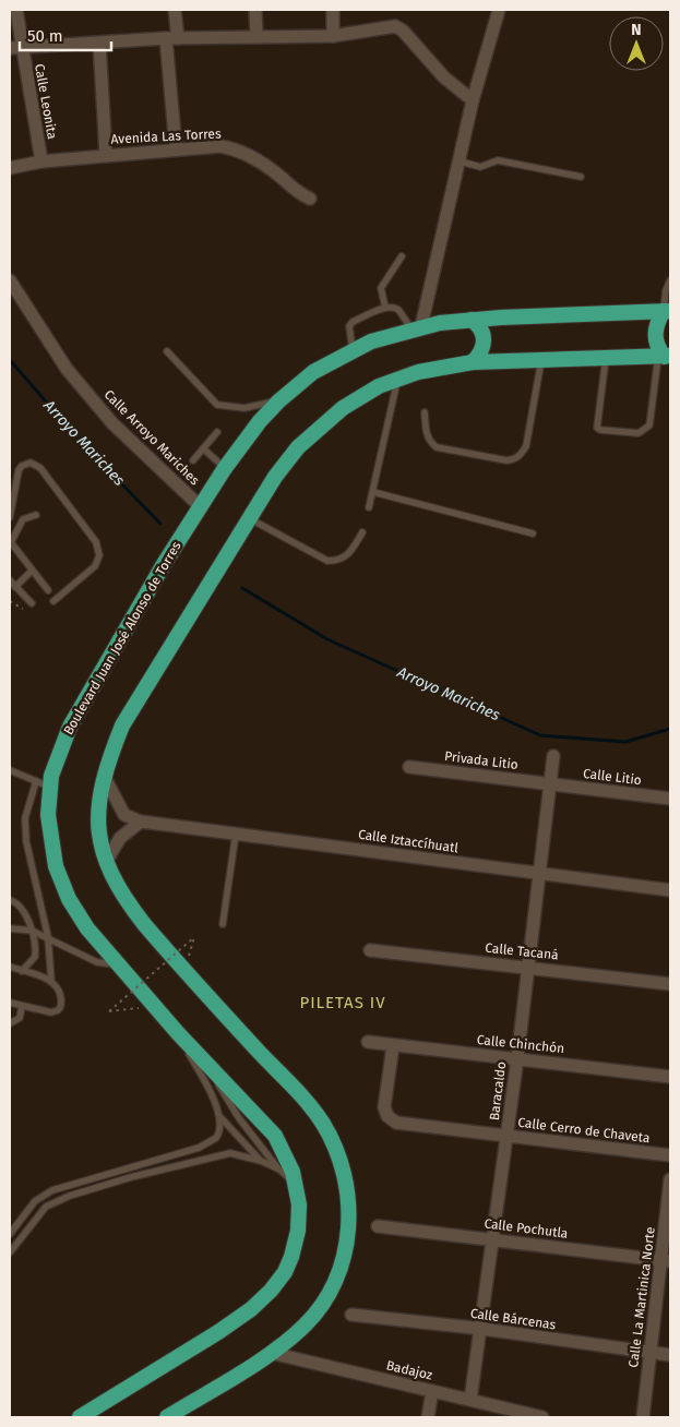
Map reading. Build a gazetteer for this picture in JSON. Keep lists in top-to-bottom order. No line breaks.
{"streets":{"main road":["Boulevard Juan José Alonso de Torres"],"street":["Calle Leonita","Avenida Las Torres","Calle Arroyo Mariches","Privada Litio","Calle Litio","Calle Iztaccíhuatl","Calle Tacaná","Calle Chinchón","Baracaldo","Calle Cerro de Chaveta","Calle Pochutla","Calle La Martinica Norte","Calle Bárcenas","Badajoz"]},"crossings":[["Calle Leonita","Avenida Las Torres"],["Calle Arroyo Mariches","Boulevard Juan José Alonso de Torres"],["Privada Litio","Calle Litio"],["Privada Litio","Baracaldo"],["Calle Litio","Baracaldo"],["Calle Iztaccíhuatl","Baracaldo"],["Calle Tacaná","Baracaldo"],["Calle Chinchón","Baracaldo"],["Calle Chinchón","Calle Cerro de Chaveta"],["Baracaldo","Calle Cerro de Chaveta"],["Baracaldo","Calle Pochutla"],["Baracaldo","Calle Bárcenas"],["Baracaldo","Badajoz"],["Calle Pochutla","Calle La Martinica Norte"],["Calle La Martinica Norte","Calle Bárcenas"]],"districts":["PILETAS IV"],"water":["Arroyo Mariches"],"scale_bar":"50 m","north":"top"}
